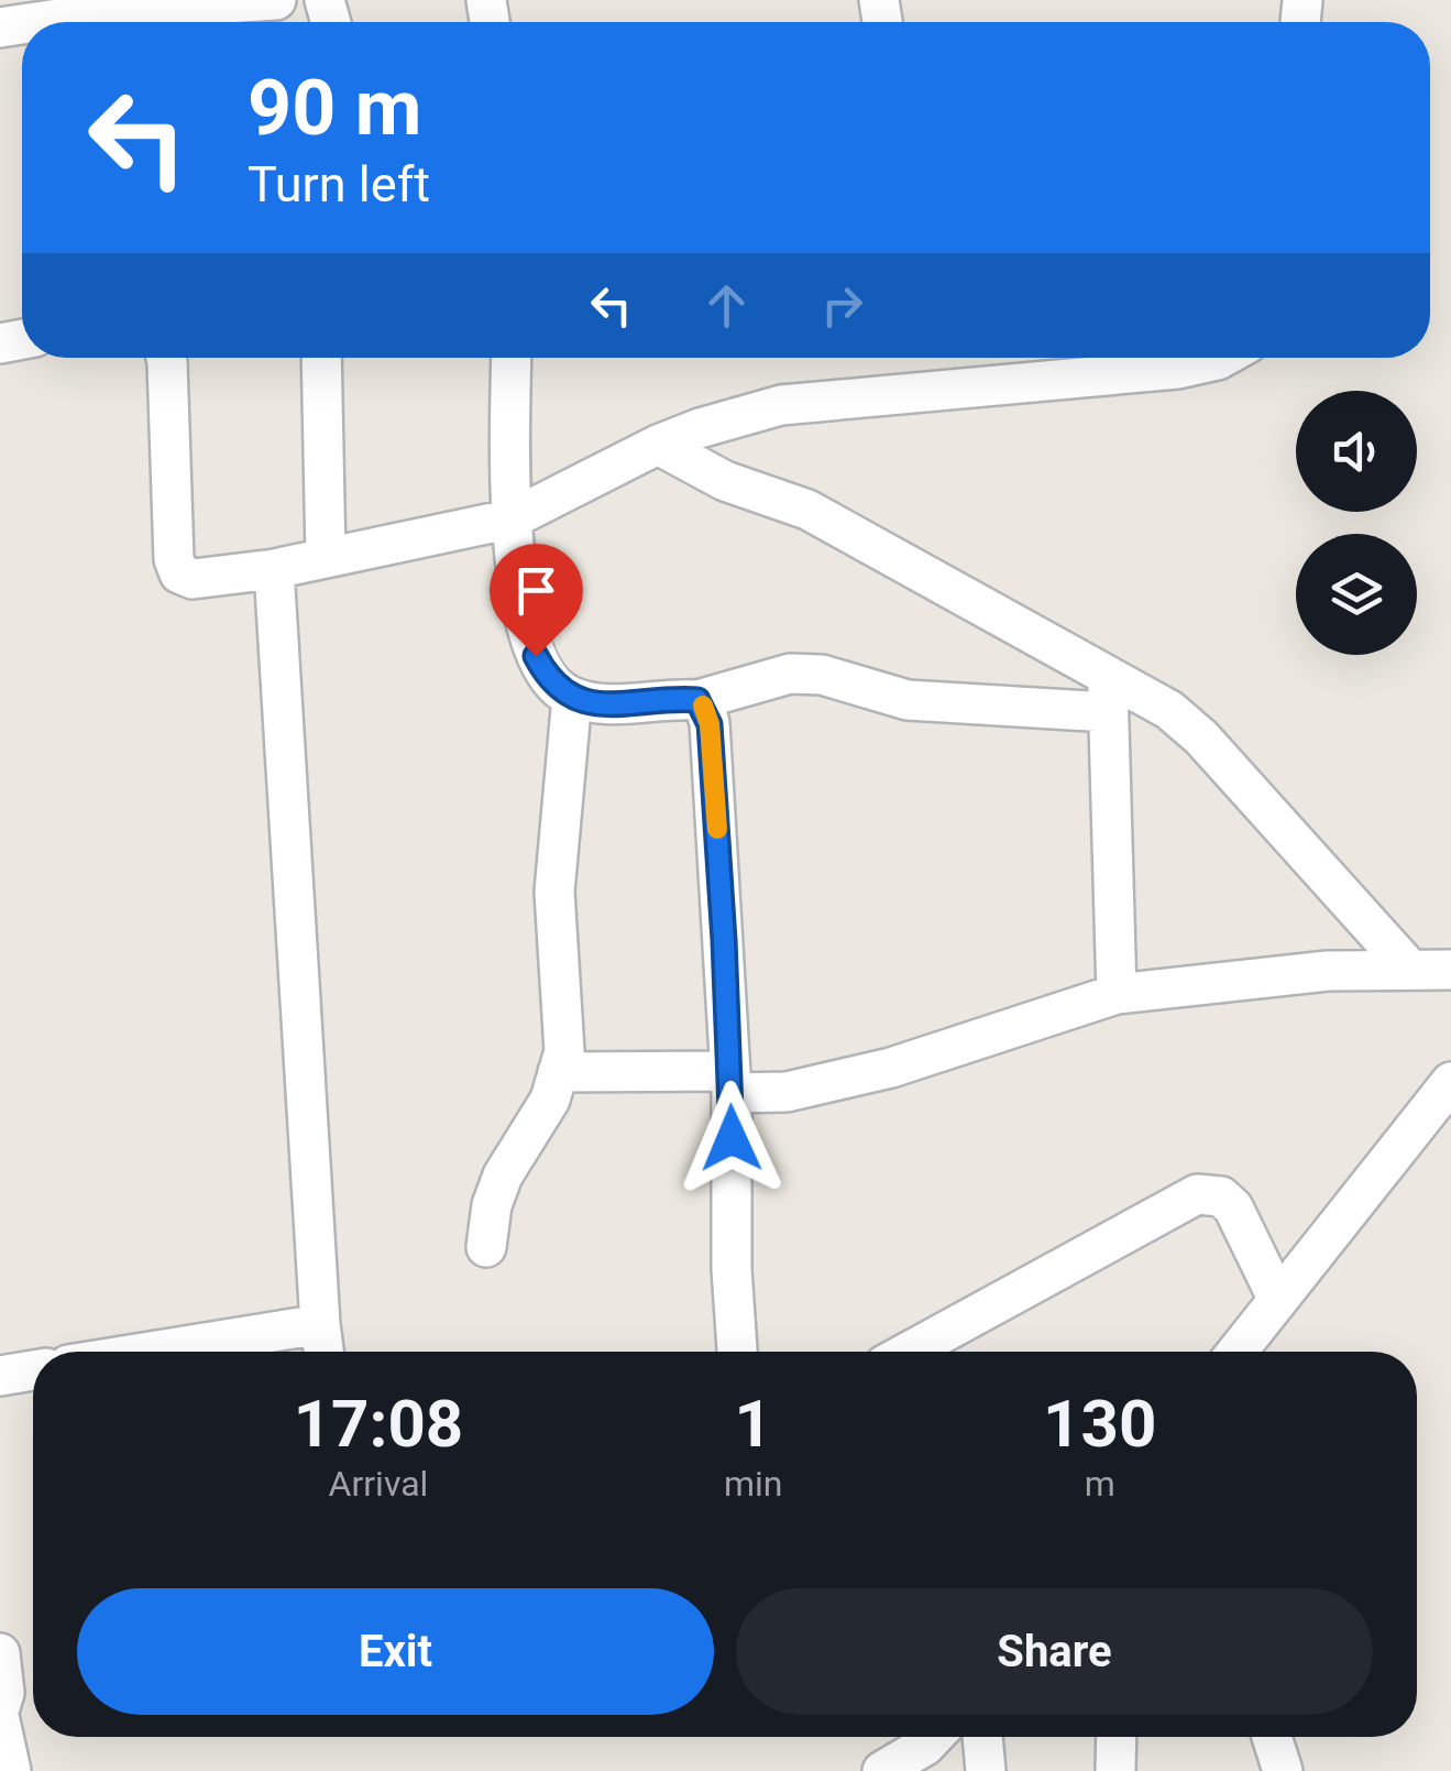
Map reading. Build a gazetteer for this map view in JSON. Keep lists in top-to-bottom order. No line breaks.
{"page":{"turn":["90 m","Turn left"],"eta":["17:08","Arrival","1","min","130","m"],"buttons":["Exit","Share"]}}
